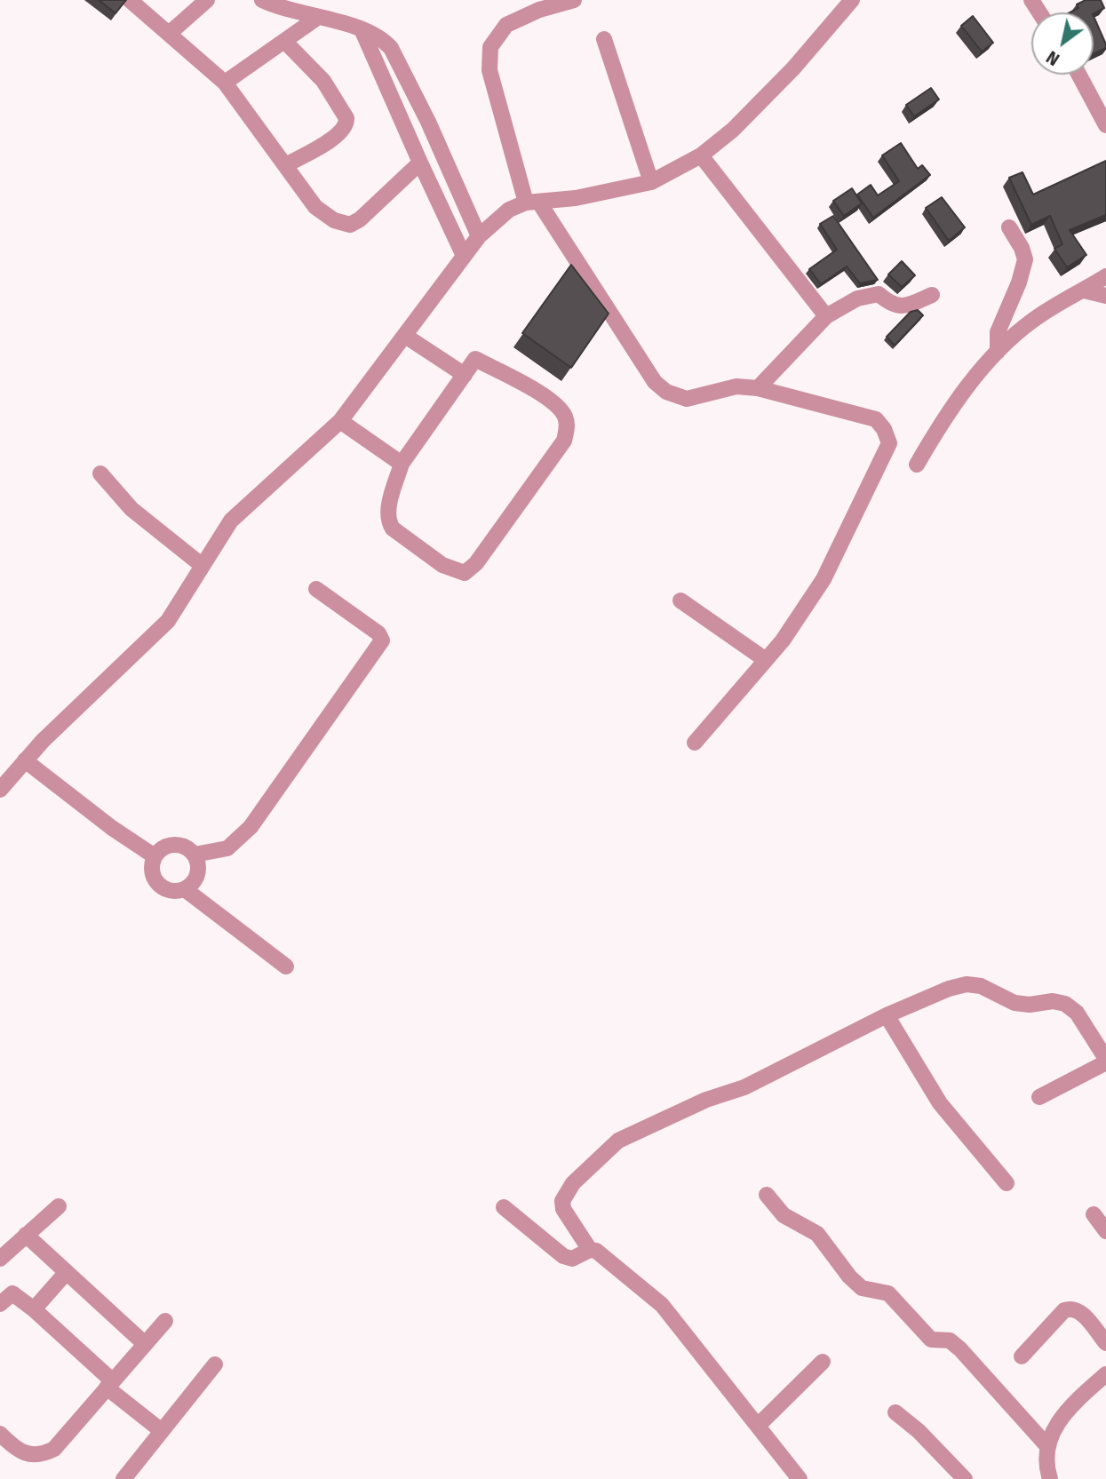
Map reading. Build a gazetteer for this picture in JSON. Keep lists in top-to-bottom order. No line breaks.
{"north":"bottom left"}
